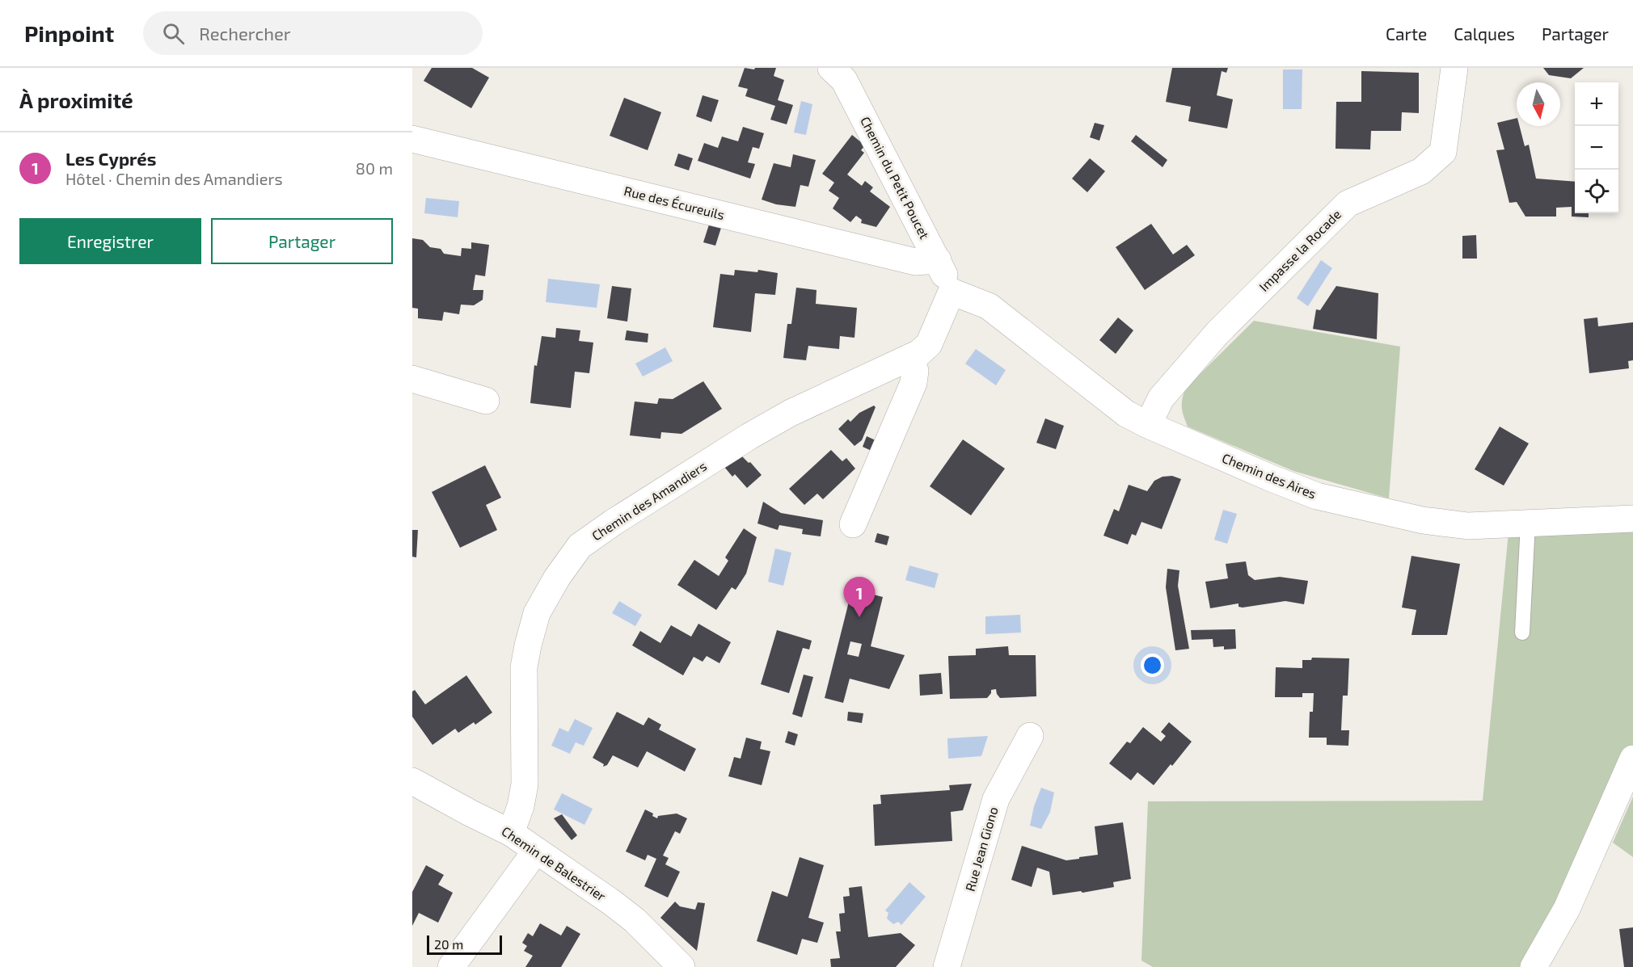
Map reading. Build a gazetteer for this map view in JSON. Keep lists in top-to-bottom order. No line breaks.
{"streets":{"street":["Chemin du Petit Poucet","Rue des Écureuils","Impasse la Rocade","Chemin des Aires","Chemin des Amandiers","Rue Jean Giono","Chemin de Balestrier"]},"crossings":[["Chemin du Petit Poucet","Rue des Écureuils"],["Chemin du Petit Poucet","Chemin des Aires"],["Chemin du Petit Poucet","Chemin des Amandiers"],["Impasse la Rocade","Chemin des Aires"],["Chemin des Aires","Chemin des Amandiers"],["Chemin des Amandiers","Chemin de Balestrier"]],"scale_bar":"20 m","north":"bottom","page":{"header":"Pinpoint","search":"Rechercher","nav":["Carte","Calques","Partager"],"heading":"À proximité","map_buttons":["+","−"],"list":[{"mark":"1","name":"Les Cyprés","note":"Hôtel · Chemin des Amandiers","value":"80 m"}],"buttons":["Enregistrer","Partager"],"pins":"1","scale":"20 m"}}
